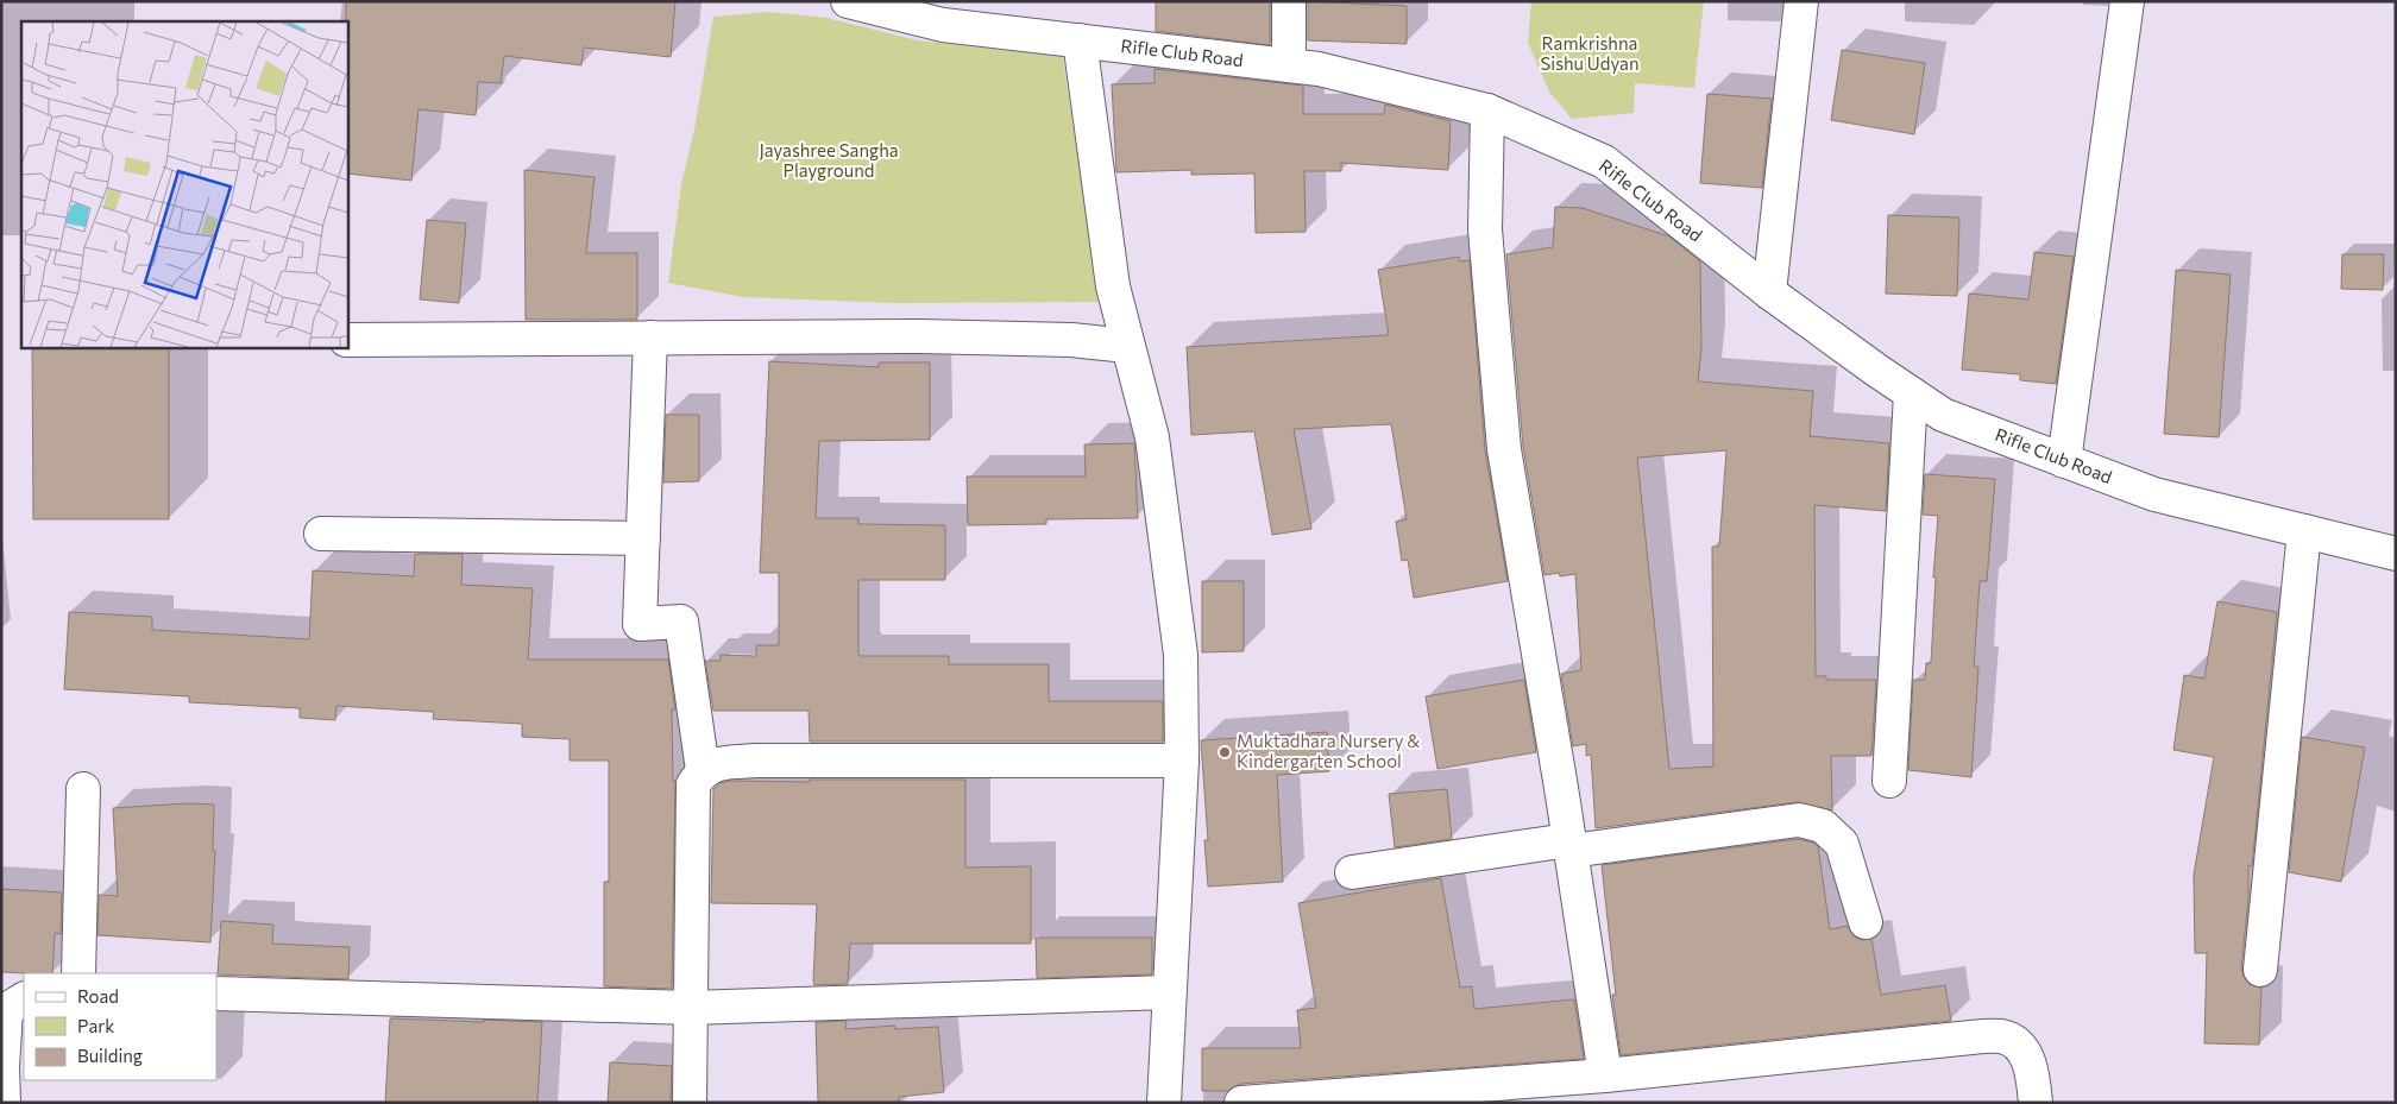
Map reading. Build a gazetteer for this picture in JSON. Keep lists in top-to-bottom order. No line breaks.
{"streets":{"street":["Rifle Club Road"]},"parks":["Ramkrishna Sishu Udyan","Jayashree Sangha Playground"],"places":["Muktadhara Nursery & Kindergarten School"],"legend":["Road","Park","Building"]}
